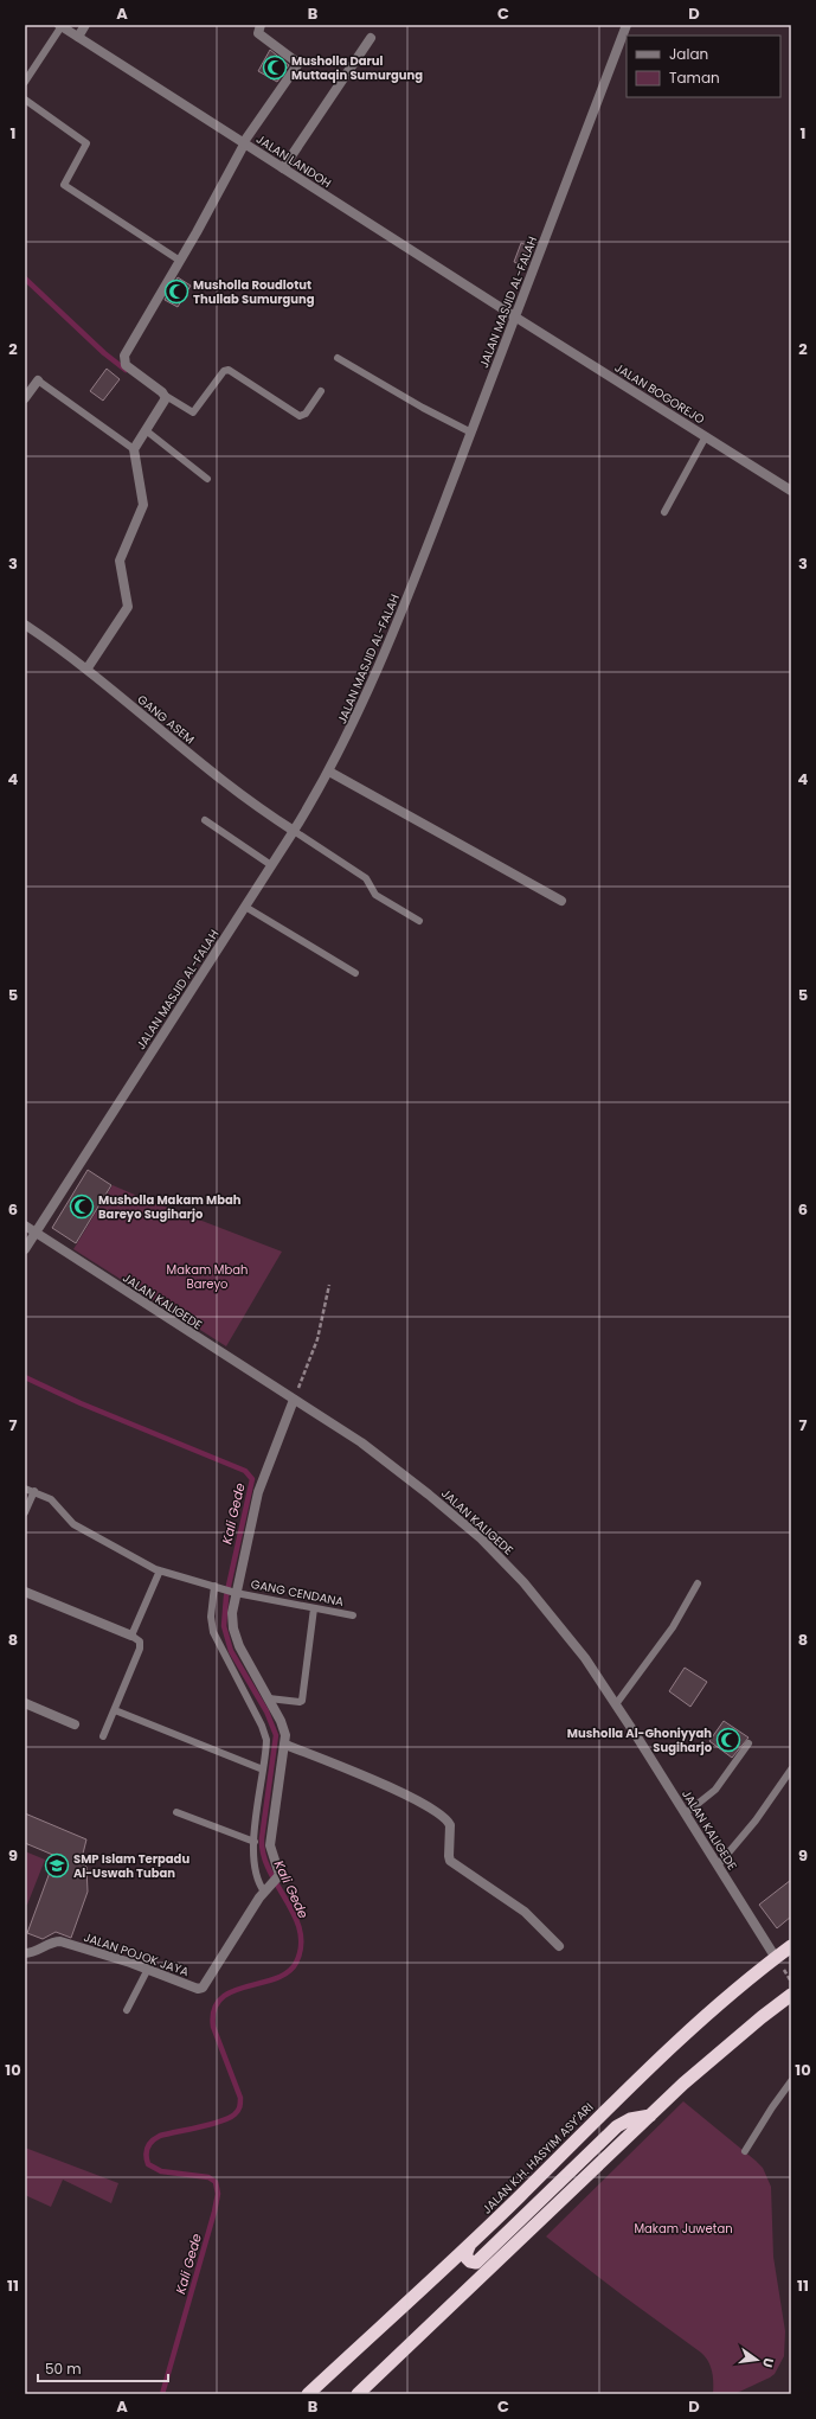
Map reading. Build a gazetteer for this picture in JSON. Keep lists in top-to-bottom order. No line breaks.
{"streets":{"highway":["JALAN K.H. HASYIM ASY'ARI"],"street":["JALAN LANDOH","JALAN MASJID AL-FALAH","JALAN BOGOREJO","GANG ASEM","JALAN KALIGEDE","JALAN POJOK JAYA"],"lane":["GANG CENDANA"]},"crossings":[["JALAN LANDOH","JALAN MASJID AL-FALAH"],["JALAN LANDOH","JALAN BOGOREJO"],["JALAN MASJID AL-FALAH","JALAN BOGOREJO"],["JALAN MASJID AL-FALAH","GANG ASEM"],["JALAN MASJID AL-FALAH","JALAN KALIGEDE"],["JALAN KALIGEDE","JALAN POJOK JAYA"],["JALAN KALIGEDE","JALAN K.H. HASYIM ASY'ARI"],["GANG CENDANA","JALAN POJOK JAYA"]],"water":["Kali Gede"],"parks":["Makam Mbah Bareyo","Makam Juwetan"],"places":{"mosque":["Musholla Darul Muttaqin Sumurgung","Musholla Roudlotut Thullab Sumurgung","Musholla Makam Mbah Bareyo Sugiharjo","Musholla Al-Ghoniyyah Sugiharjo"],"school or university":["SMP Islam Terpadu Al-Uswah Tuban"]},"legend":["Jalan","Taman"],"scale_bar":"50 m","north":"right","grid":{"columns":["A","B","C","D"],"rows":["1","2","3","4","5","6","7","8","9","10","11"]}}
